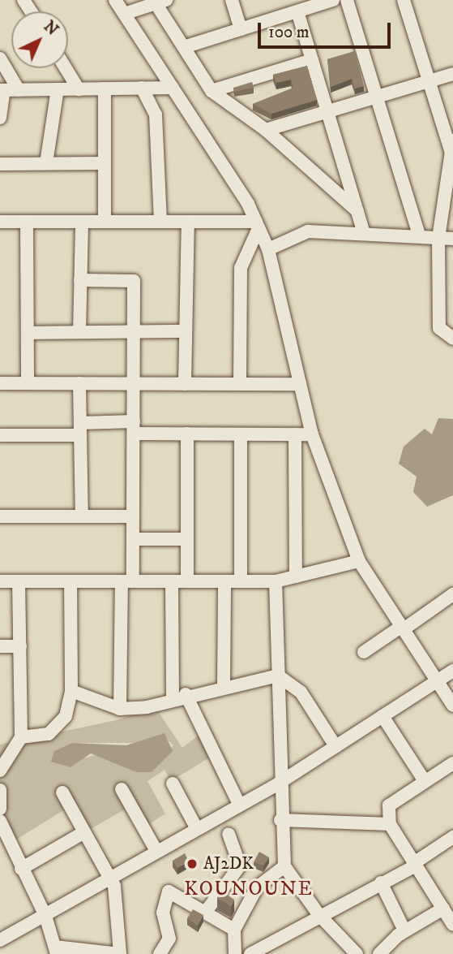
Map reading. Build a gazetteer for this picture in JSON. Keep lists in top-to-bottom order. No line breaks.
{"districts":["KOUNOUNE"],"places":["AJ2DK"],"scale_bar":"100 m","north":"top right"}
